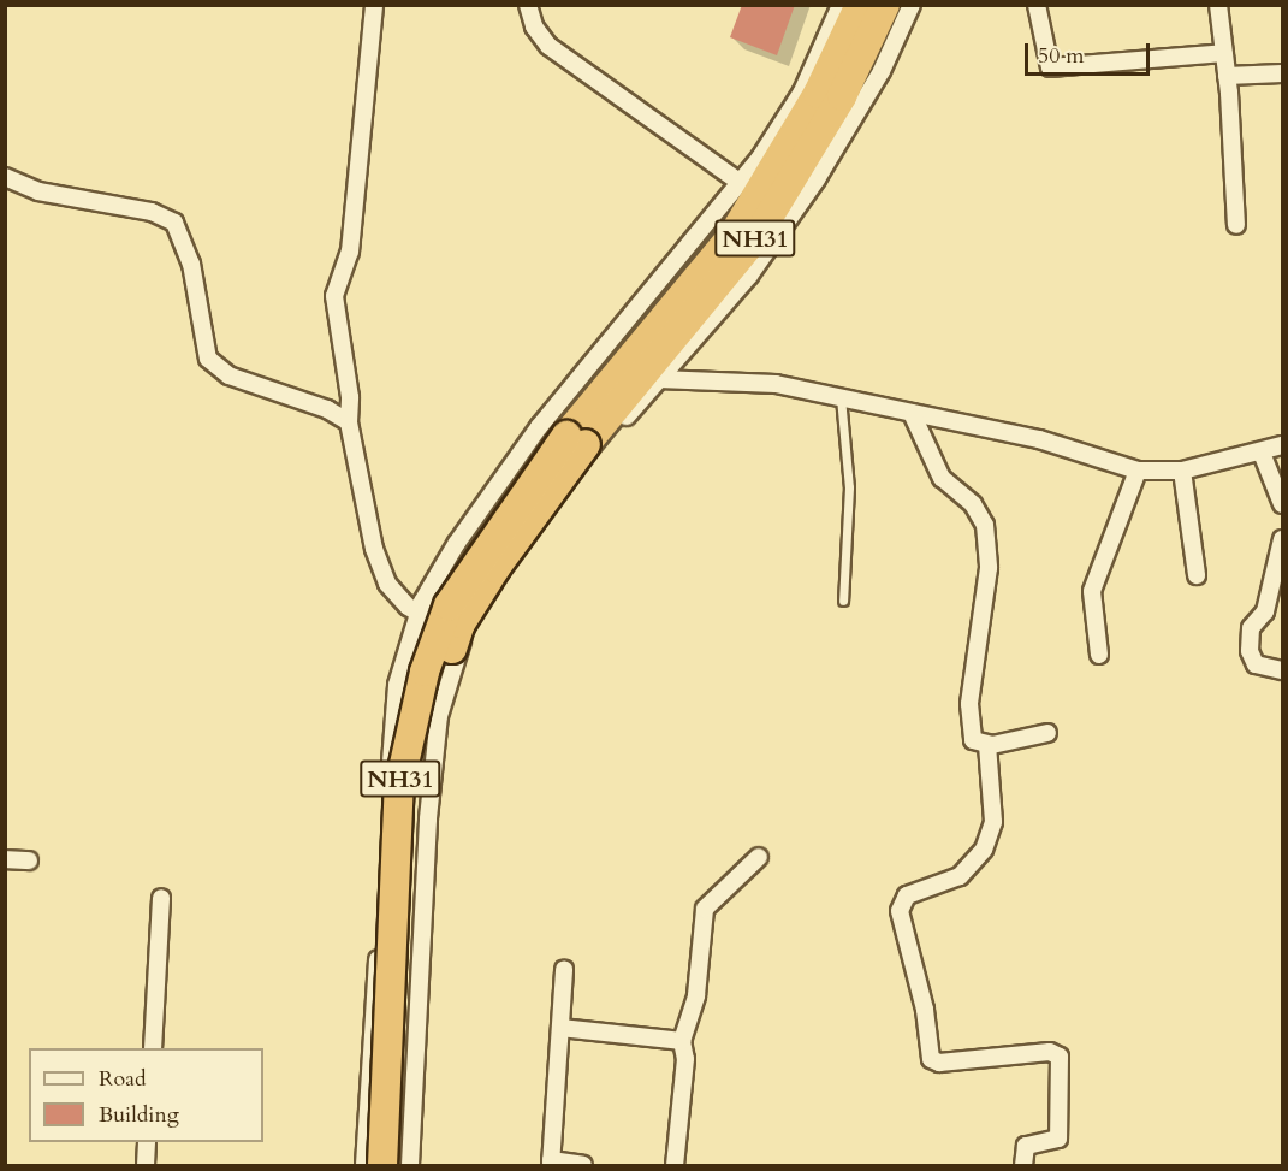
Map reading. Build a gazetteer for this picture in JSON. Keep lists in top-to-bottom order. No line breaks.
{"streets":{"highway":["NH31"]},"legend":["Road","Building"],"scale_bar":"50 m"}
